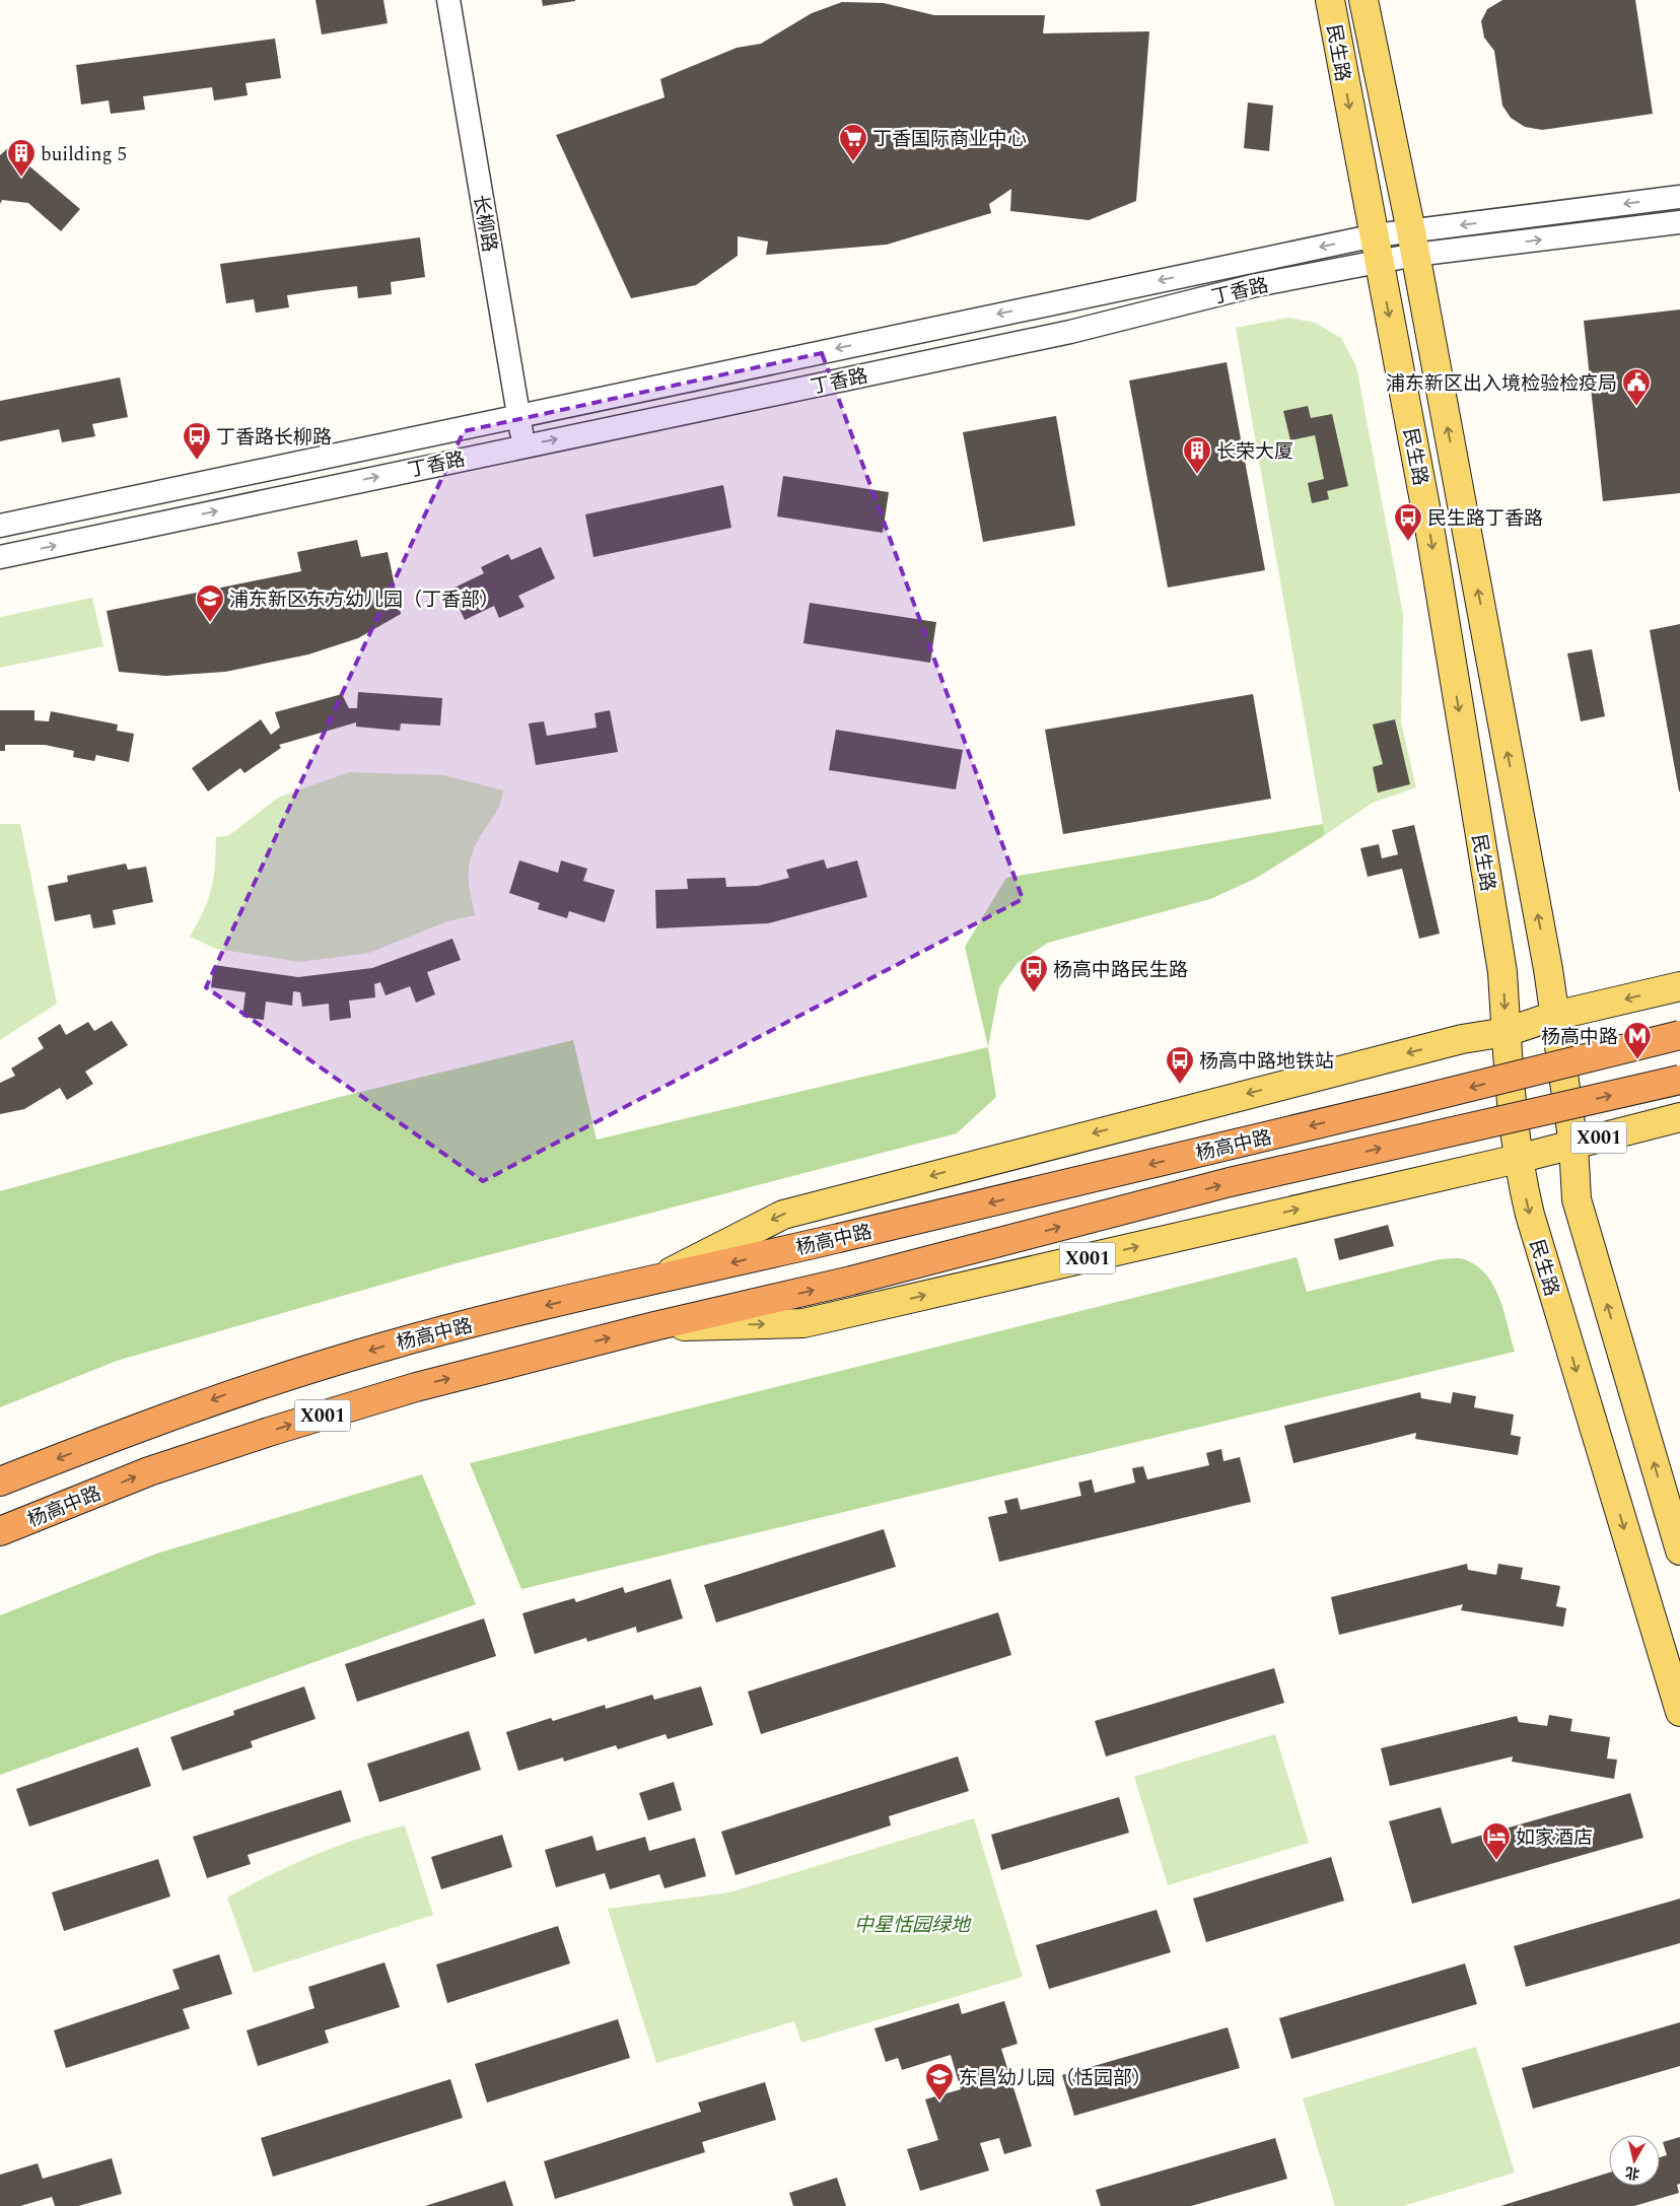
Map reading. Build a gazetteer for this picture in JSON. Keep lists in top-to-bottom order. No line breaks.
{"streets":{"highway":["X001","杨高中路"],"main road":["民生路"],"street":["长柳路","丁香路"]},"crossings":[["民生路","丁香路"],["民生路","X001"],["民生路","杨高中路"],["长柳路","丁香路"],["X001","杨高中路"]],"parks":["中星恬园绿地"],"places":{"supermarket":["丁香国际商业中心"],"building":["building 5","长荣大厦"],"public building":["浦东新区出入境检验检疫局"],"bus stop":["丁香路长柳路","民生路丁香路","杨高中路民生路","杨高中路地铁站"],"school or university":["浦东新区东方幼儿园（丁香部）","东昌幼儿园（恬园部）"],"metro station":["杨高中路"],"hotel":["如家酒店"]},"north":"bottom"}
